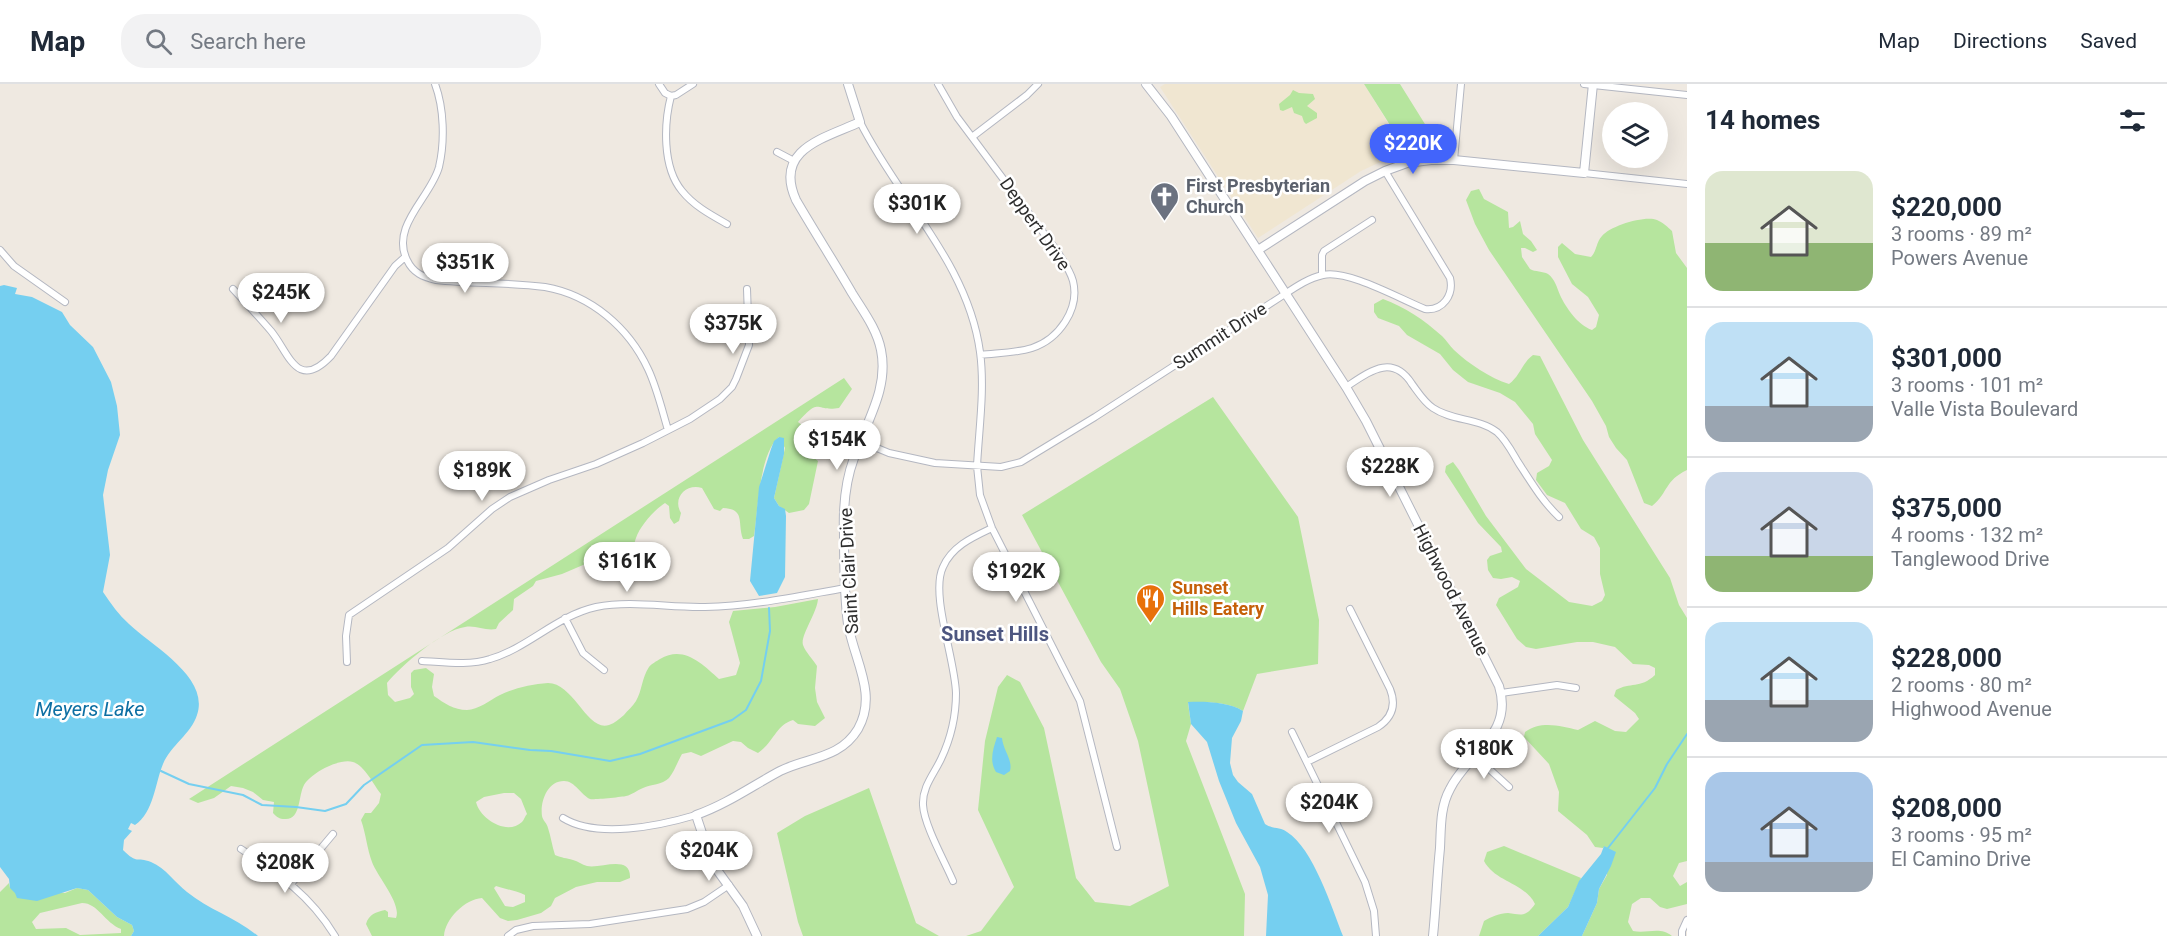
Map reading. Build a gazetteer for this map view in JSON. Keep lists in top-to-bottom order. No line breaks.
{"streets":{"street":["Deppert Drive","Summit Drive","Saint Clair Drive","Highwood Avenue"]},"crossings":[["Summit Drive","Saint Clair Drive"],["Summit Drive","Highwood Avenue"]],"districts":["Sunset Hills"],"water":["Meyers Lake"],"places":{"church":["First Presbyterian Church"],"restaurant":["Sunset Hills Eatery"]},"page":{"header":"Map","search":"Search here","nav":["Map","Directions","Saved"],"heading":"14 homes","price":["$220K","$301K","$351K","$245K","$375K","$154K","$228K","$189K","$161K","$192K","$180K","$204K","$204K","$208K"],"list":[{"name":"$220,000","note":"3 rooms · 89 m² · Powers Avenue"},{"name":"$301,000","note":"3 rooms · 101 m² · Valle Vista Boulevard"},{"name":"$375,000","note":"4 rooms · 132 m² · Tanglewood Drive"},{"name":"$228,000","note":"2 rooms · 80 m² · Highwood Avenue"},{"name":"$208,000","note":"3 rooms · 95 m² · El Camino Drive"}]}}
